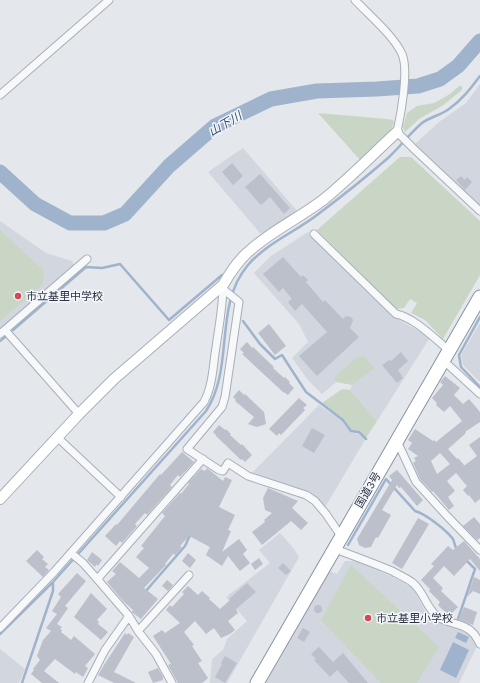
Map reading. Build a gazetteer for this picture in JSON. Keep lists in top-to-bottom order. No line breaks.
{"streets":{"highway":["国道3号"]},"water":["山下川"],"places":["市立基里中学校","市立基里小学校"]}
